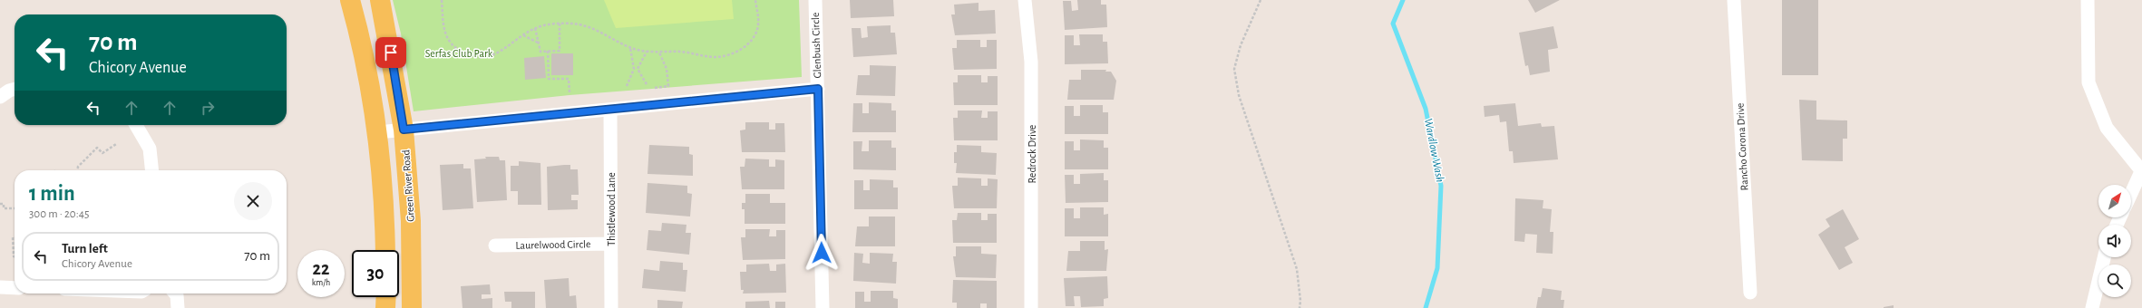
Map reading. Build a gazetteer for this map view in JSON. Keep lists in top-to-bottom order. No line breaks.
{"streets":{"main road":["Green River Road"],"street":["Glenbush Circle","Rancho Corona Drive","Redrock Drive","Thistlewood Lane","Laurelwood Circle"]},"crossings":[["Thistlewood Lane","Laurelwood Circle"]],"water":["Wardlow Wash"],"parks":["Serfas Club Park"],"north":"top right","page":{"turn":["70 m","Chicory Avenue"],"heading":["1 min","300 m · 20:45"],"list":[{"name":"Turn left","note":"Chicory Avenue","value":"70 m"}],"speed":"22 km/h","limit":"30"}}
